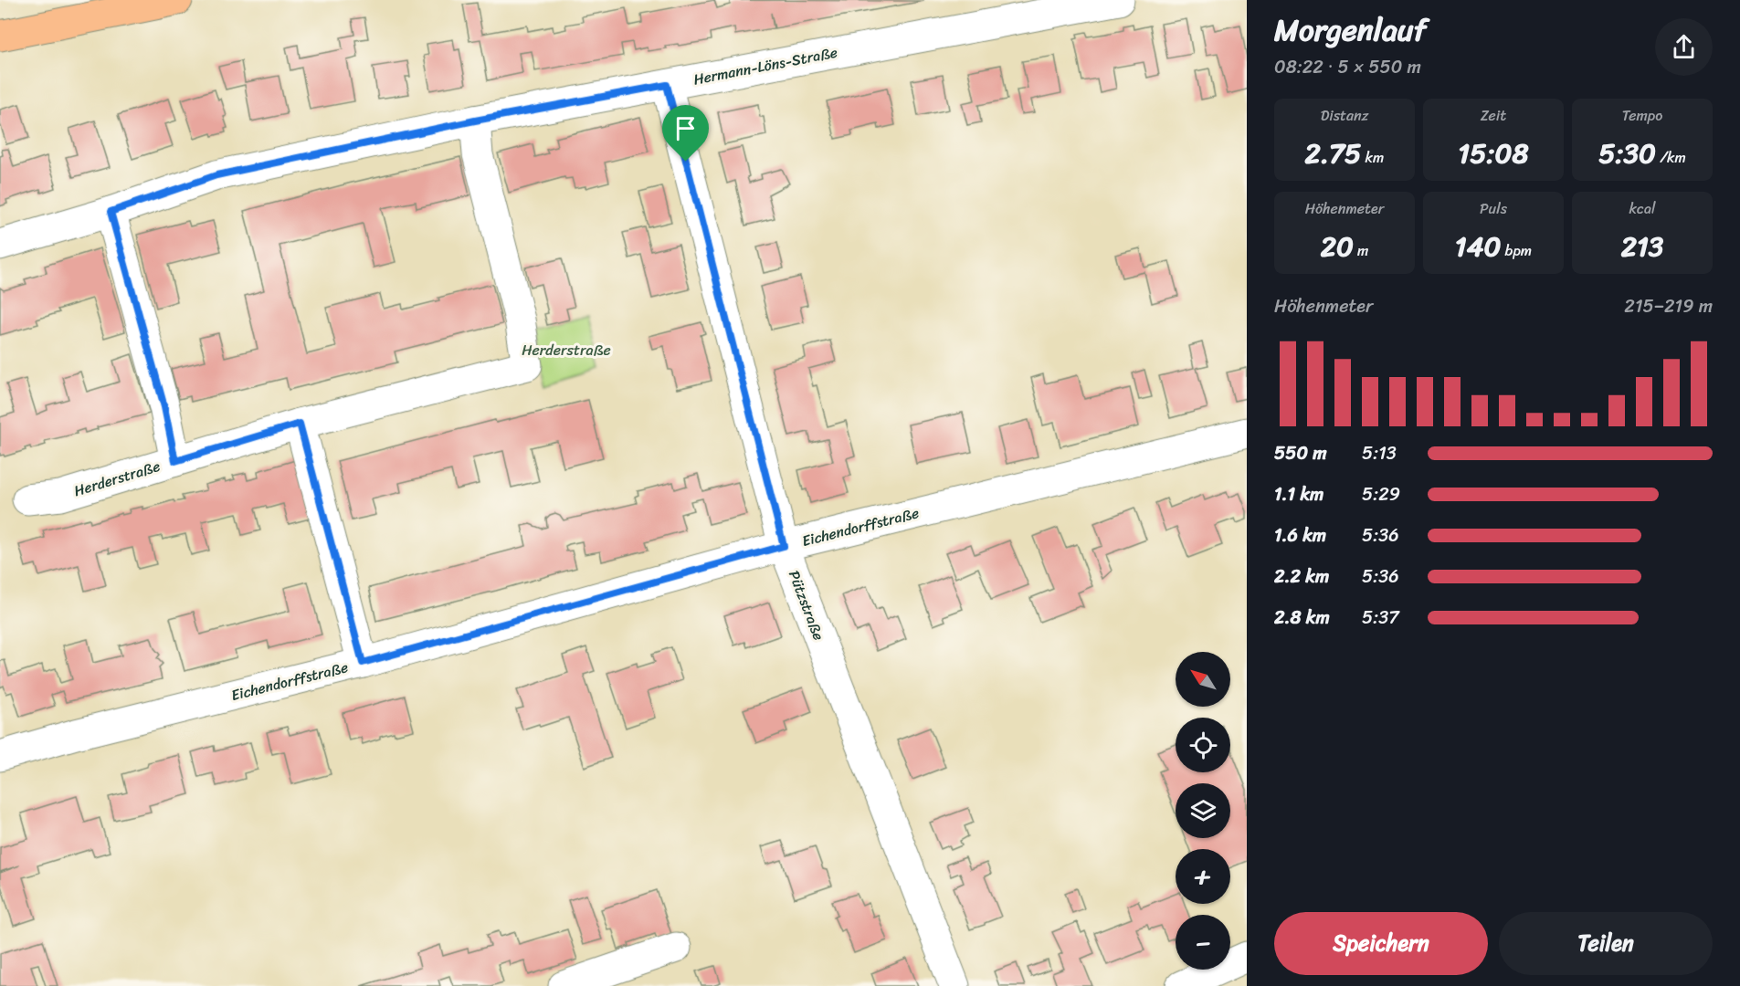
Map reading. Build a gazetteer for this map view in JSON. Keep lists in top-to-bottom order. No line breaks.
{"streets":{"street":["Hermann-Löns-Straße","Herderstraße","Eichendorffstraße","Pützstraße"]},"crossings":[["Hermann-Löns-Straße","Herderstraße"],["Hermann-Löns-Straße","Pützstraße"],["Eichendorffstraße","Pützstraße"]],"parks":["Herderstraße"],"north":"top left","page":{"heading":["Morgenlauf","08:22 · 5 × 550 m"],"stats":[["Distanz","2.75 km"],["Zeit","15:08"],["Tempo","5:30 /km"],["Höhenmeter","20 m"],["Puls","140 bpm"],["kcal","213"]],"chart":["Höhenmeter","215–219 m"],"list":[{"name":"550 m","note":"5:13"},{"name":"1.1 km","note":"5:29"},{"name":"1.6 km","note":"5:36"},{"name":"2.2 km","note":"5:36"},{"name":"2.8 km","note":"5:37"}],"map_buttons":["+","−"],"buttons":["Speichern","Teilen"]}}
